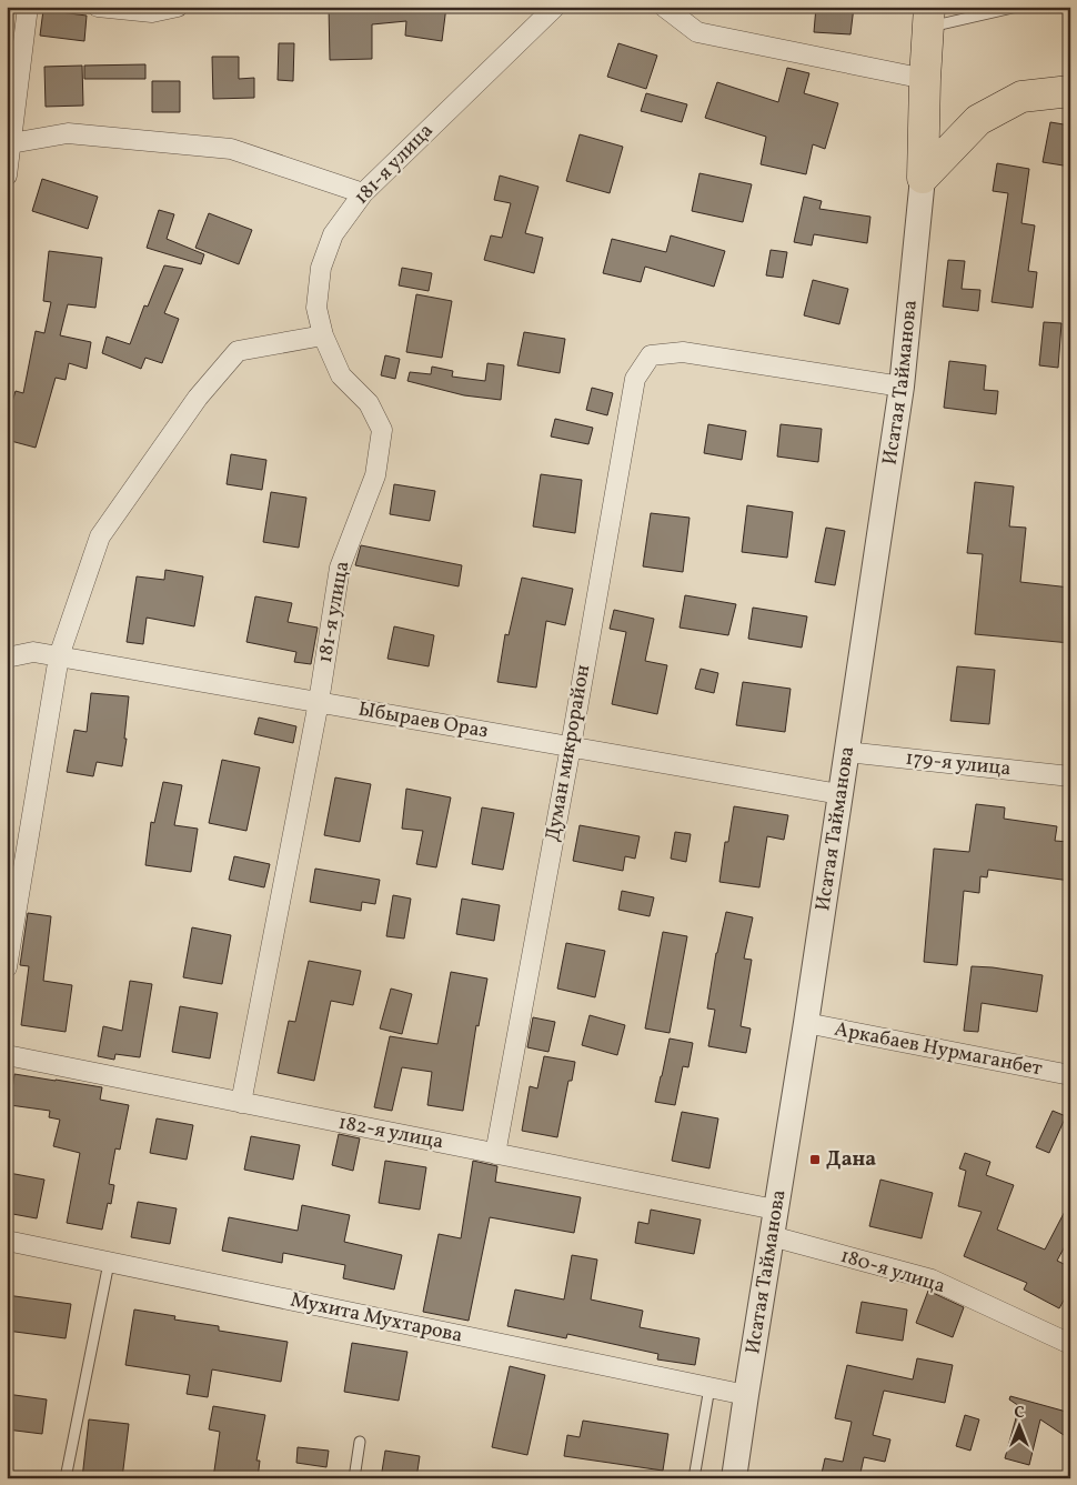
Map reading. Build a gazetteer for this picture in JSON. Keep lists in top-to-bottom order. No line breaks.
{"streets":{"street":["181-я улица","Исатая Тайманова","Ыбыраев Ораз","Думан микрорайон","179-я улица","Аркабаев Нурмаганбет","182-я улица","180-я улица","Мухита Мухтарова"]},"crossings":[["181-я улица","Ыбыраев Ораз"],["Исатая Тайманова","Ыбыраев Ораз"],["Исатая Тайманова","Думан микрорайон"],["Исатая Тайманова","179-я улица"],["Исатая Тайманова","Аркабаев Нурмаганбет"],["Исатая Тайманова","182-я улица"],["Исатая Тайманова","180-я улица"],["Исатая Тайманова","Мухита Мухтарова"],["Ыбыраев Ораз","Думан микрорайон"],["Думан микрорайон","182-я улица"]],"places":{"transit":["Дана"]},"north":"top"}
